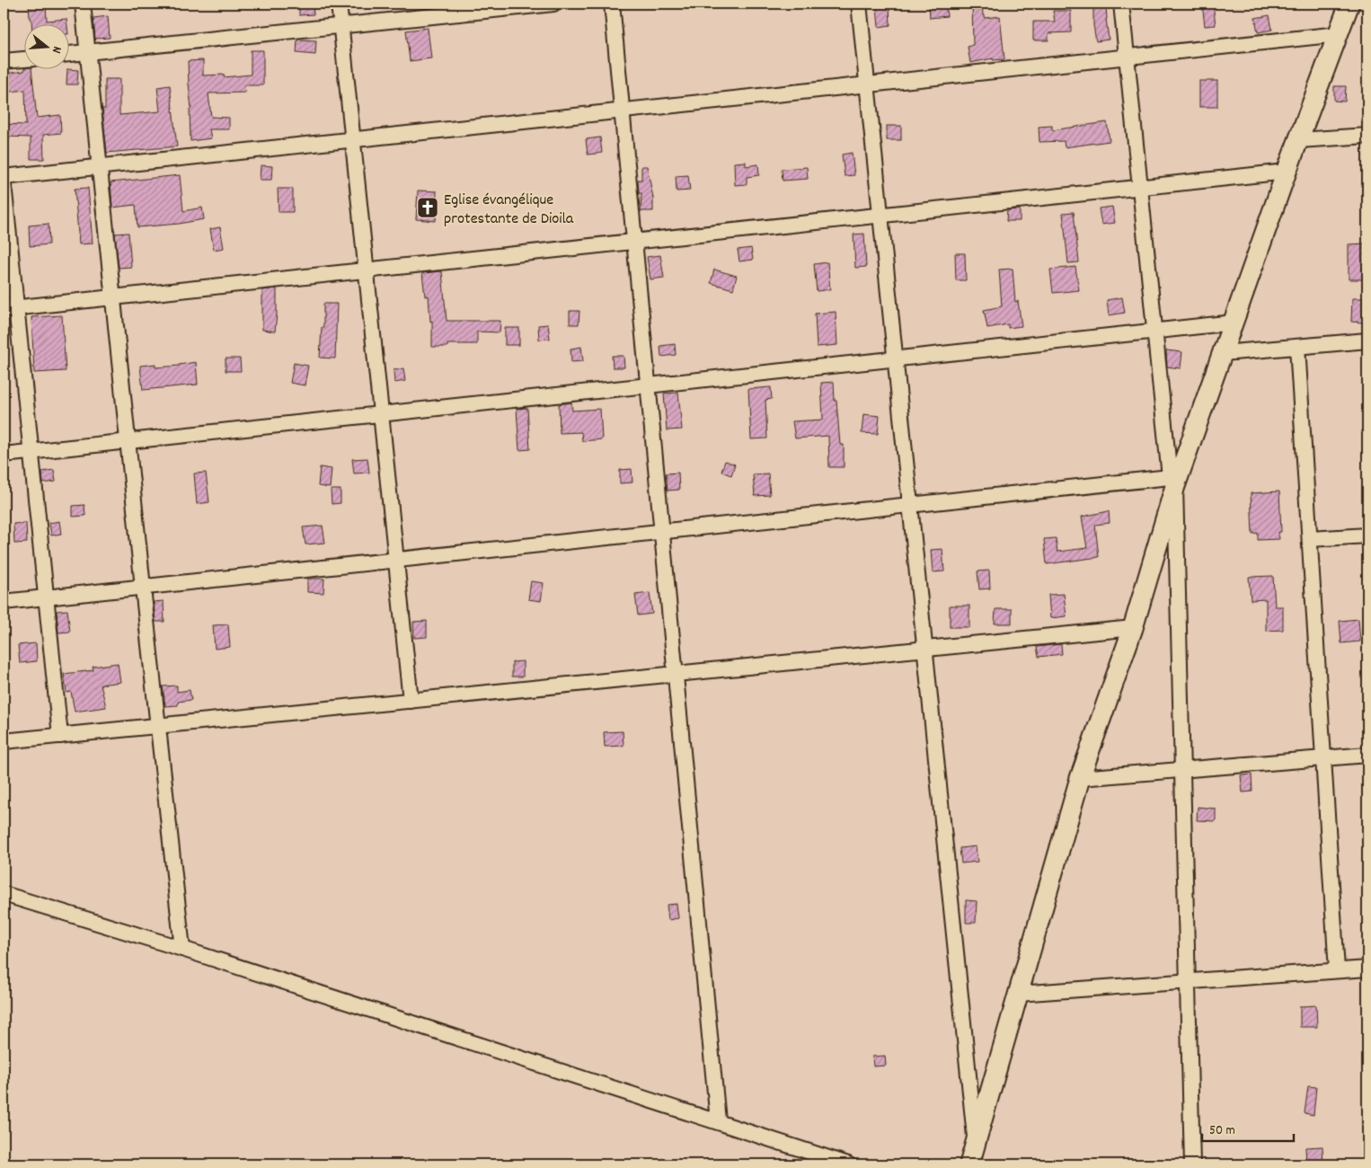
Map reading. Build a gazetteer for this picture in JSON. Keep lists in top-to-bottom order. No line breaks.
{"places":{"church":["Eglise évangélique protestante de Dioila"]},"scale_bar":"50 m","north":"right"}
